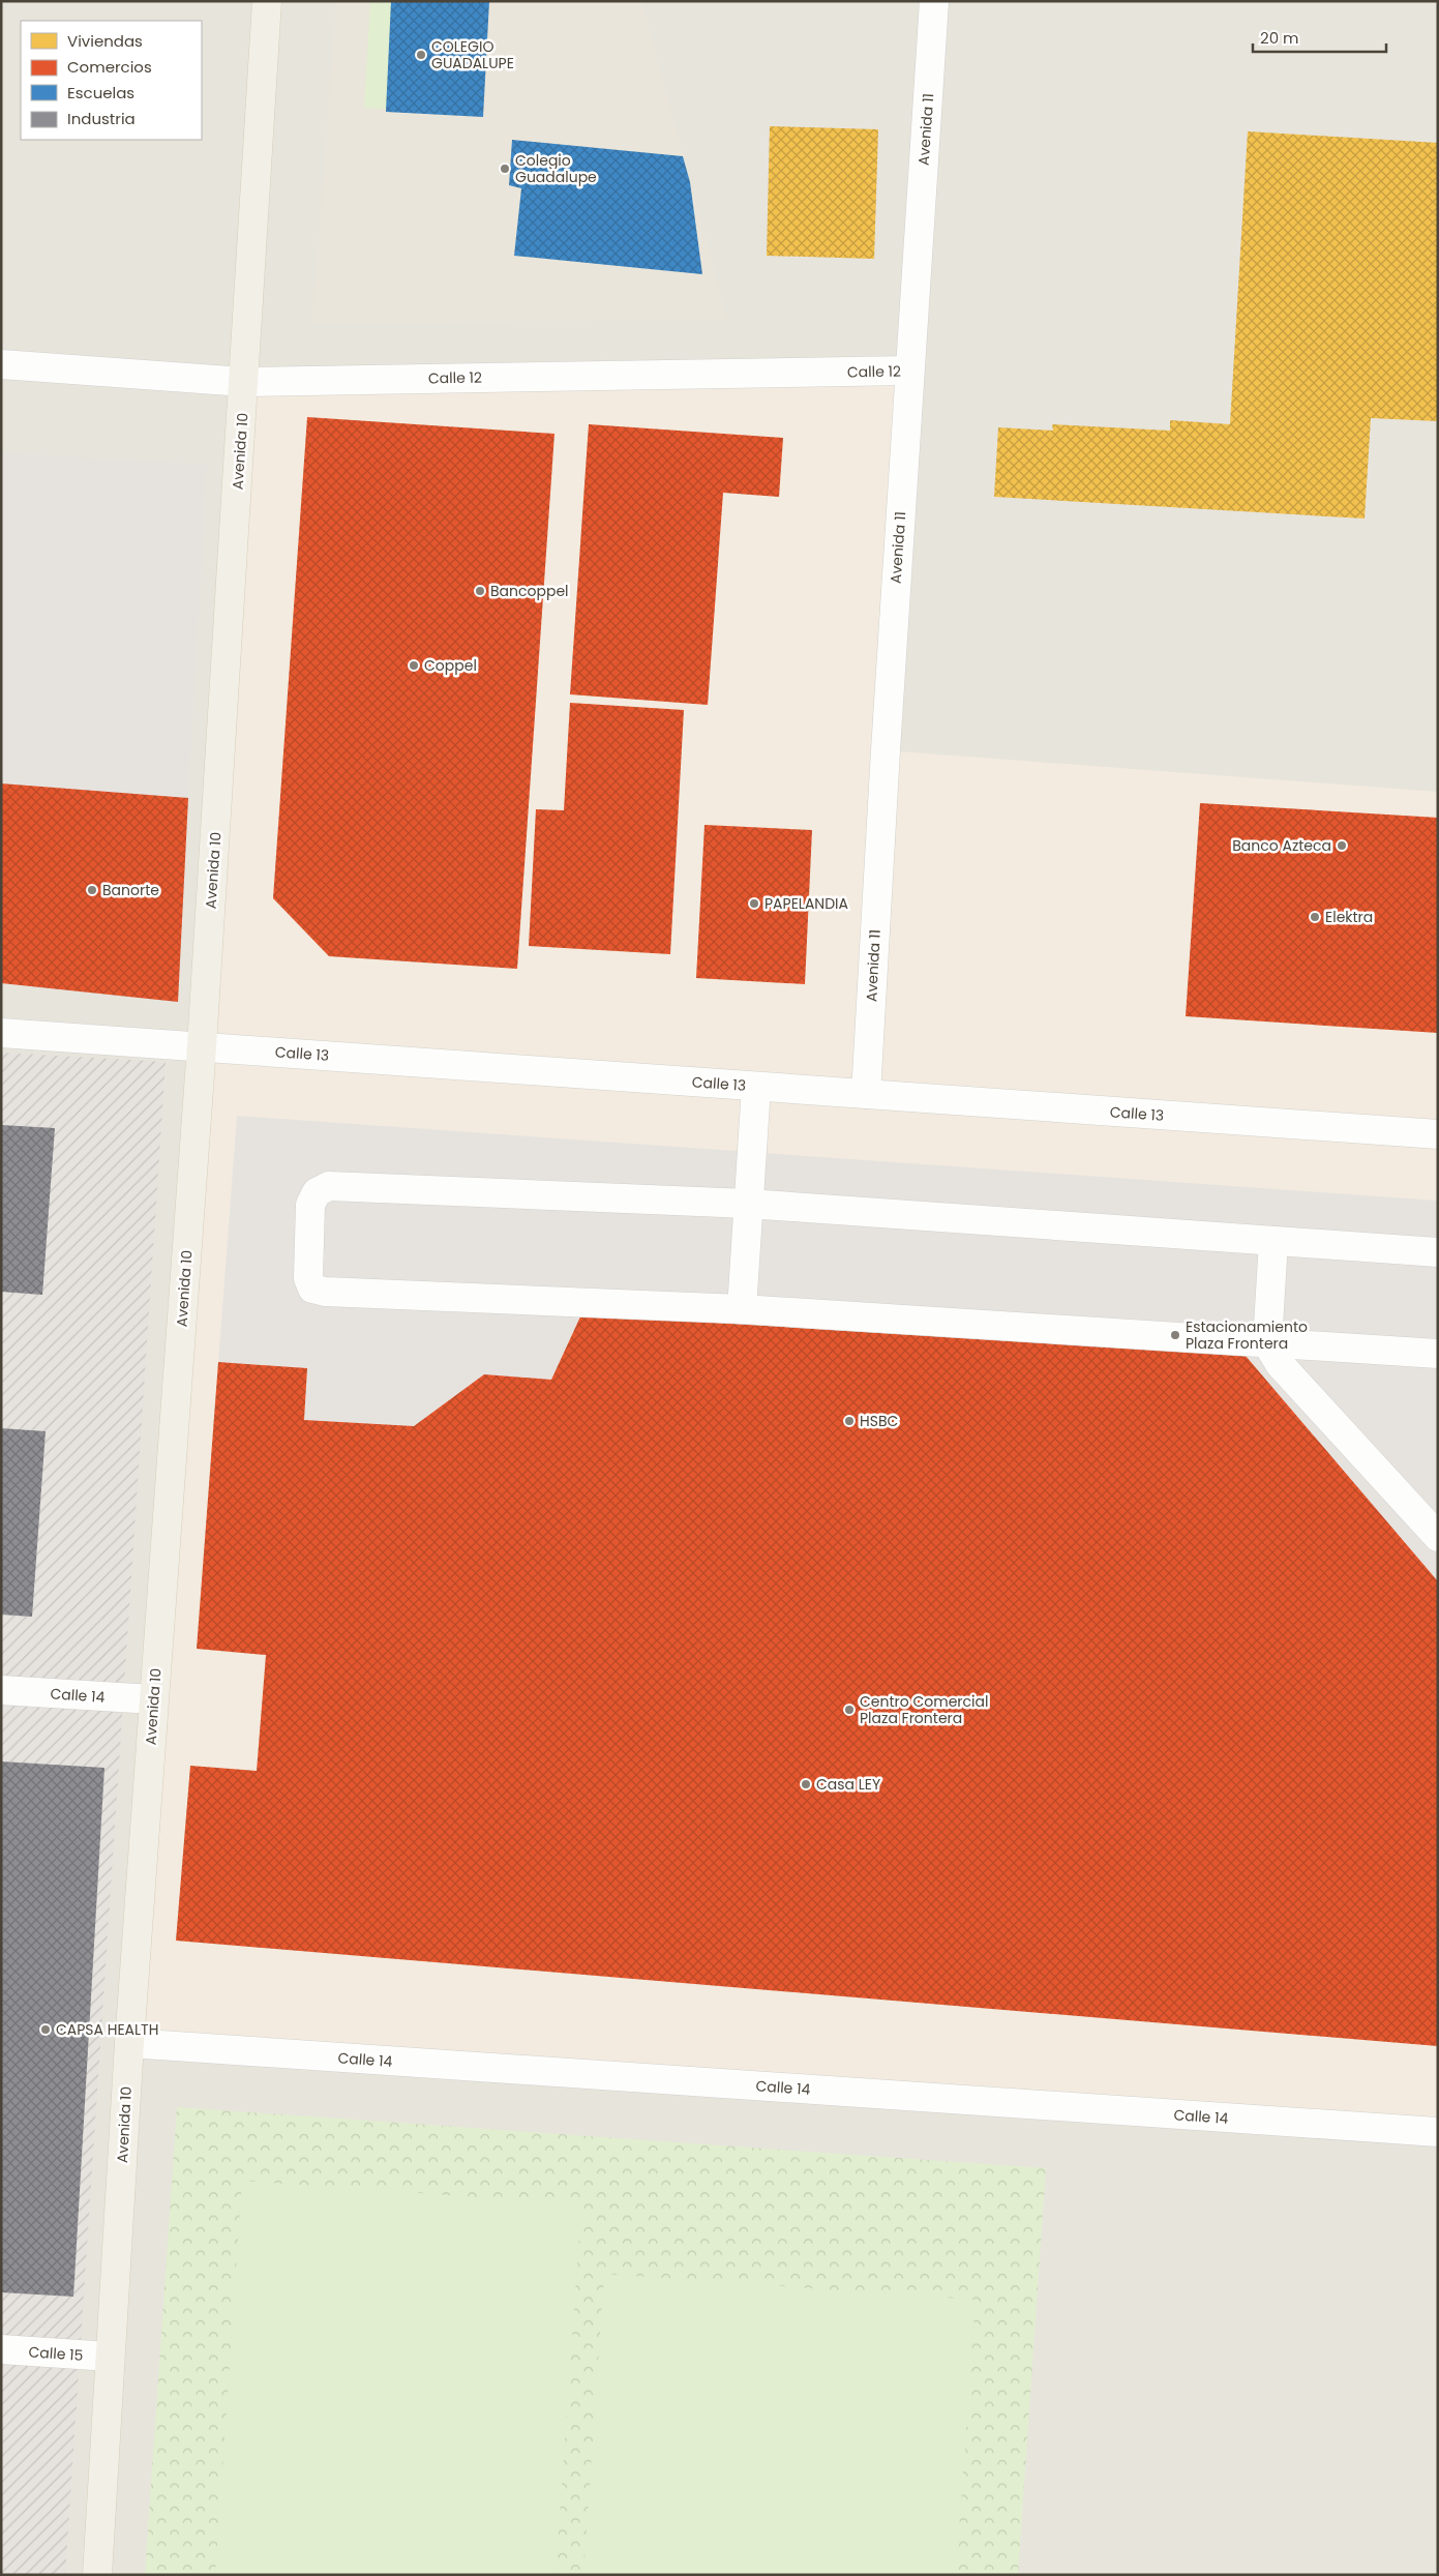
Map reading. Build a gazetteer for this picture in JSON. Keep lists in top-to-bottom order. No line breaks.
{"streets":{"main road":["Avenida 10"],"street":["Avenida 11","Calle 12","Calle 13","Calle 14","Calle 15"]},"crossings":[["Avenida 11","Calle 12"],["Avenida 11","Calle 13"],["Calle 12","Avenida 10"],["Avenida 10","Calle 13"],["Avenida 10","Calle 14"],["Avenida 10","Calle 15"]],"places":["COLEGIO GUADALUPE","Colegio Guadalupe","Bancoppel","Coppel","Banco Azteca","Banorte","PAPELANDIA","Elektra","Estacionamiento Plaza Frontera","HSBC","Centro Comercial Plaza Frontera","Casa LEY","CAPSA HEALTH"],"legend":["Viviendas","Comercios","Escuelas","Industria"],"scale_bar":"20 m"}
